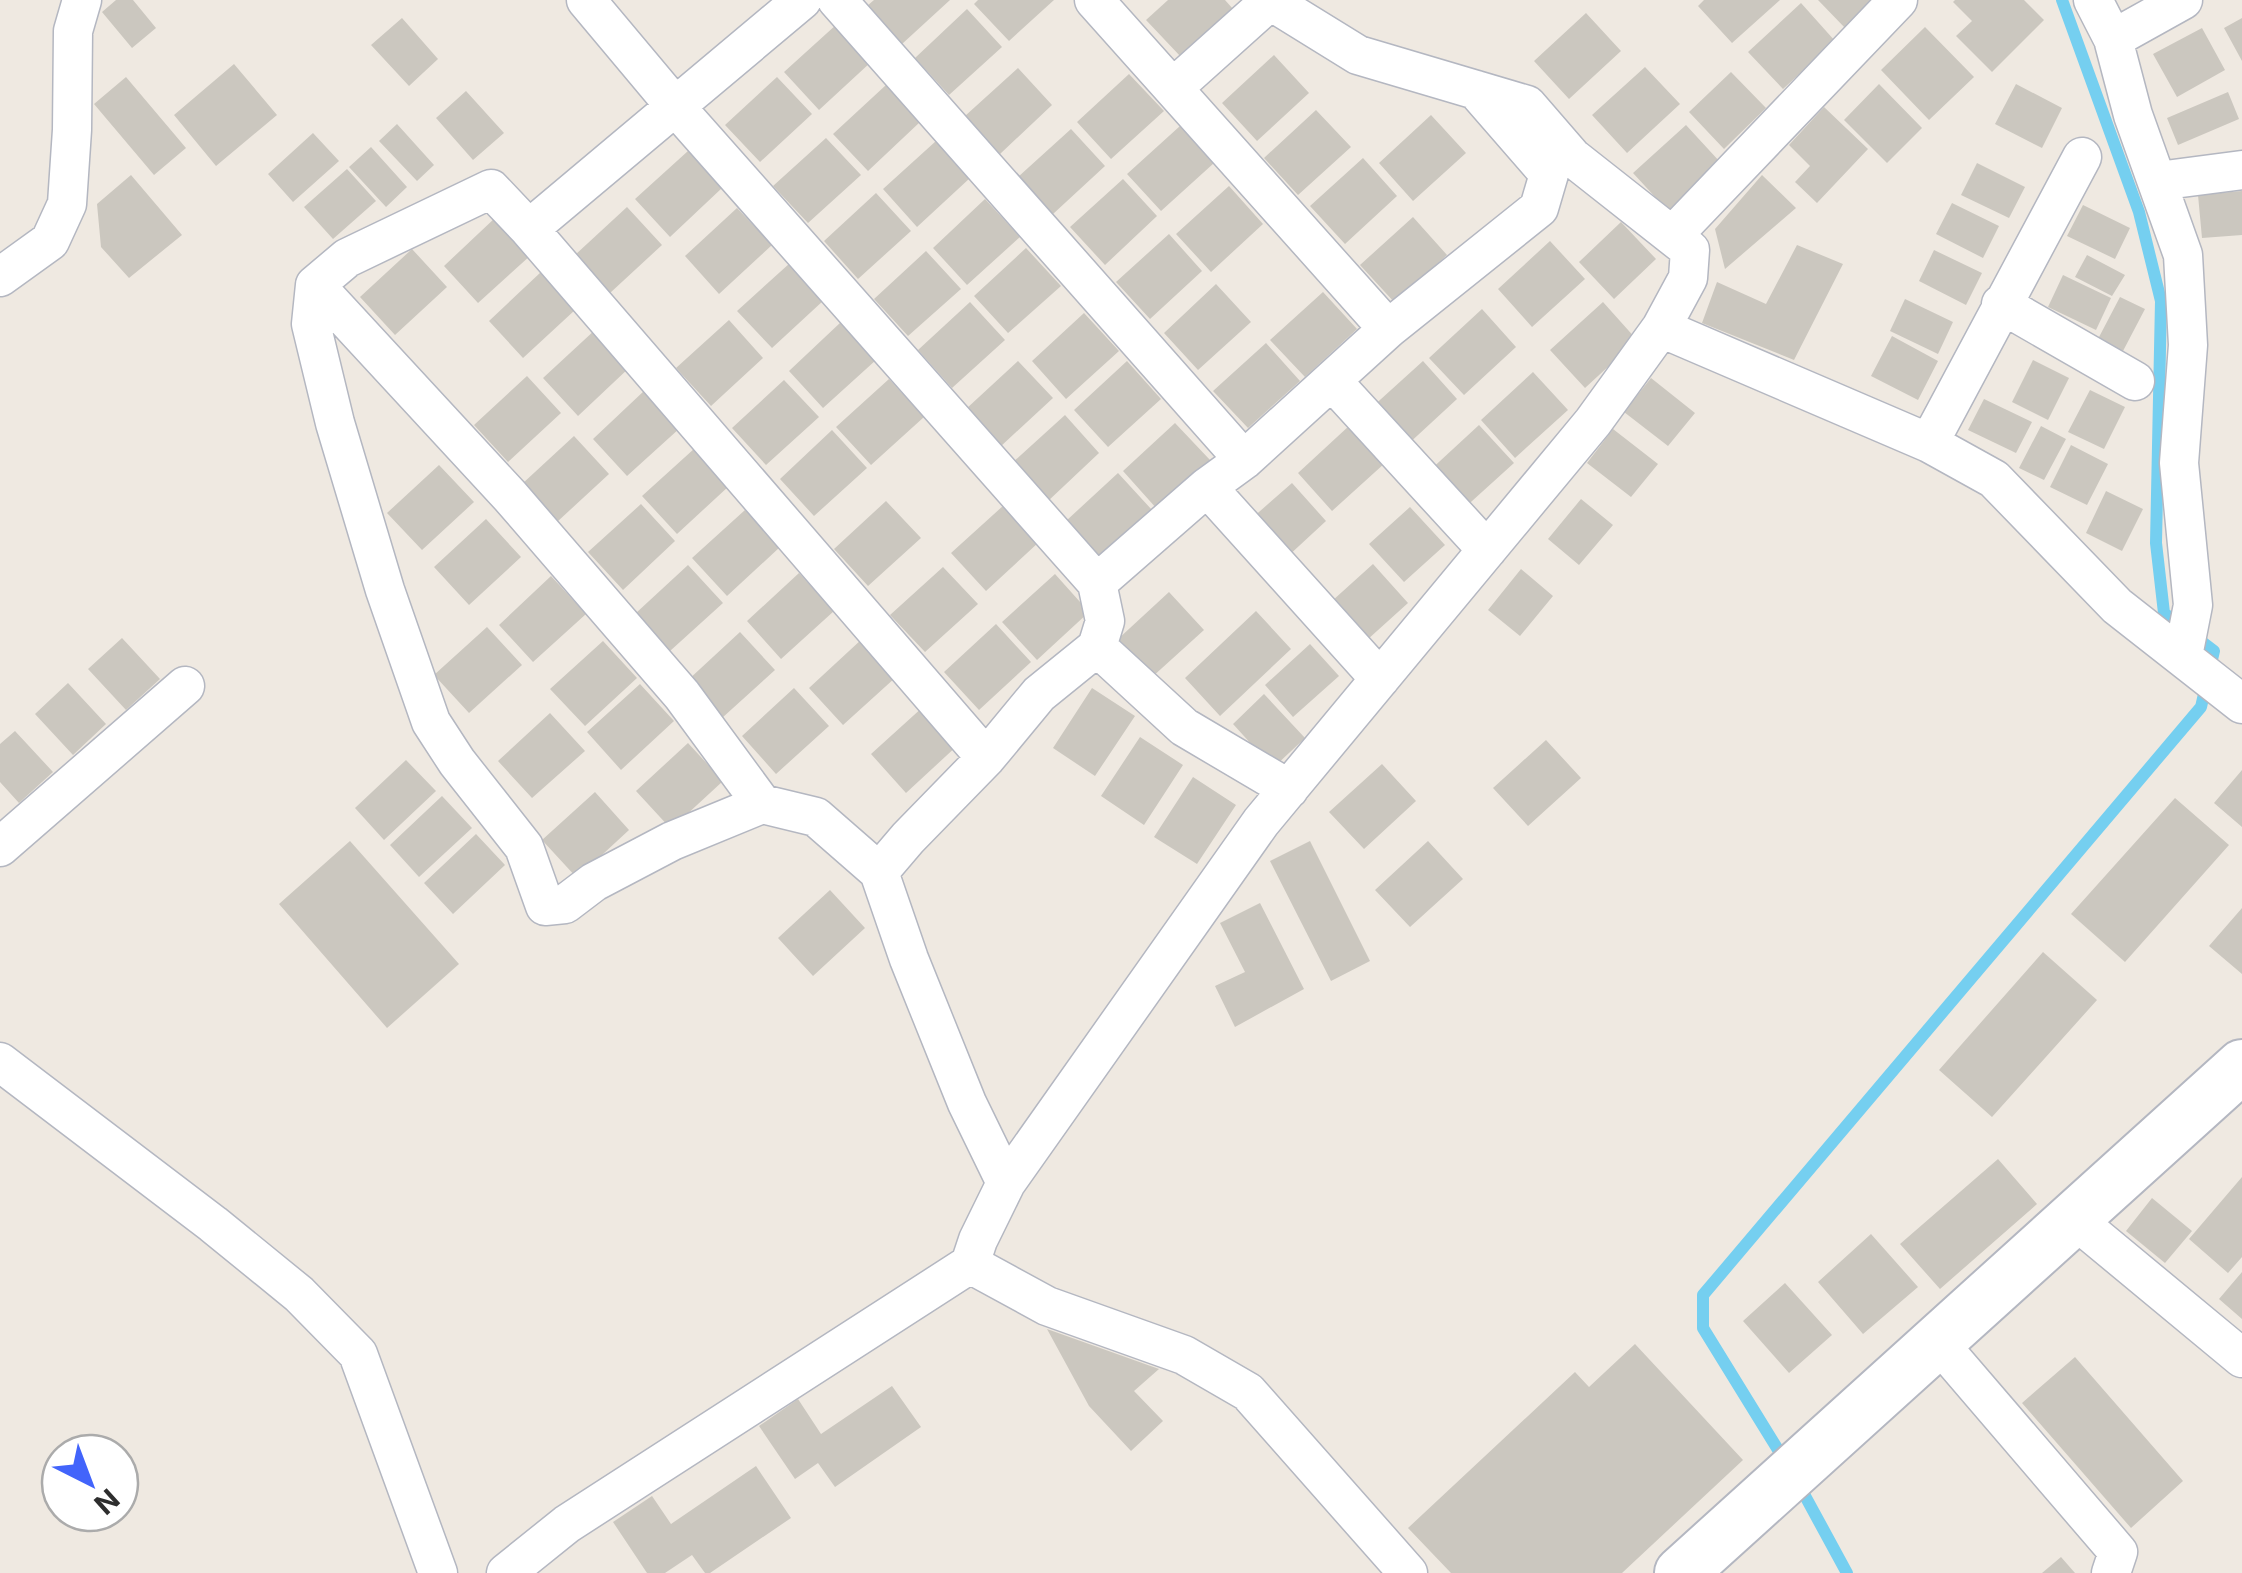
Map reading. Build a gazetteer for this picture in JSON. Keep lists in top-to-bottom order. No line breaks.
{"north":"bottom right"}
